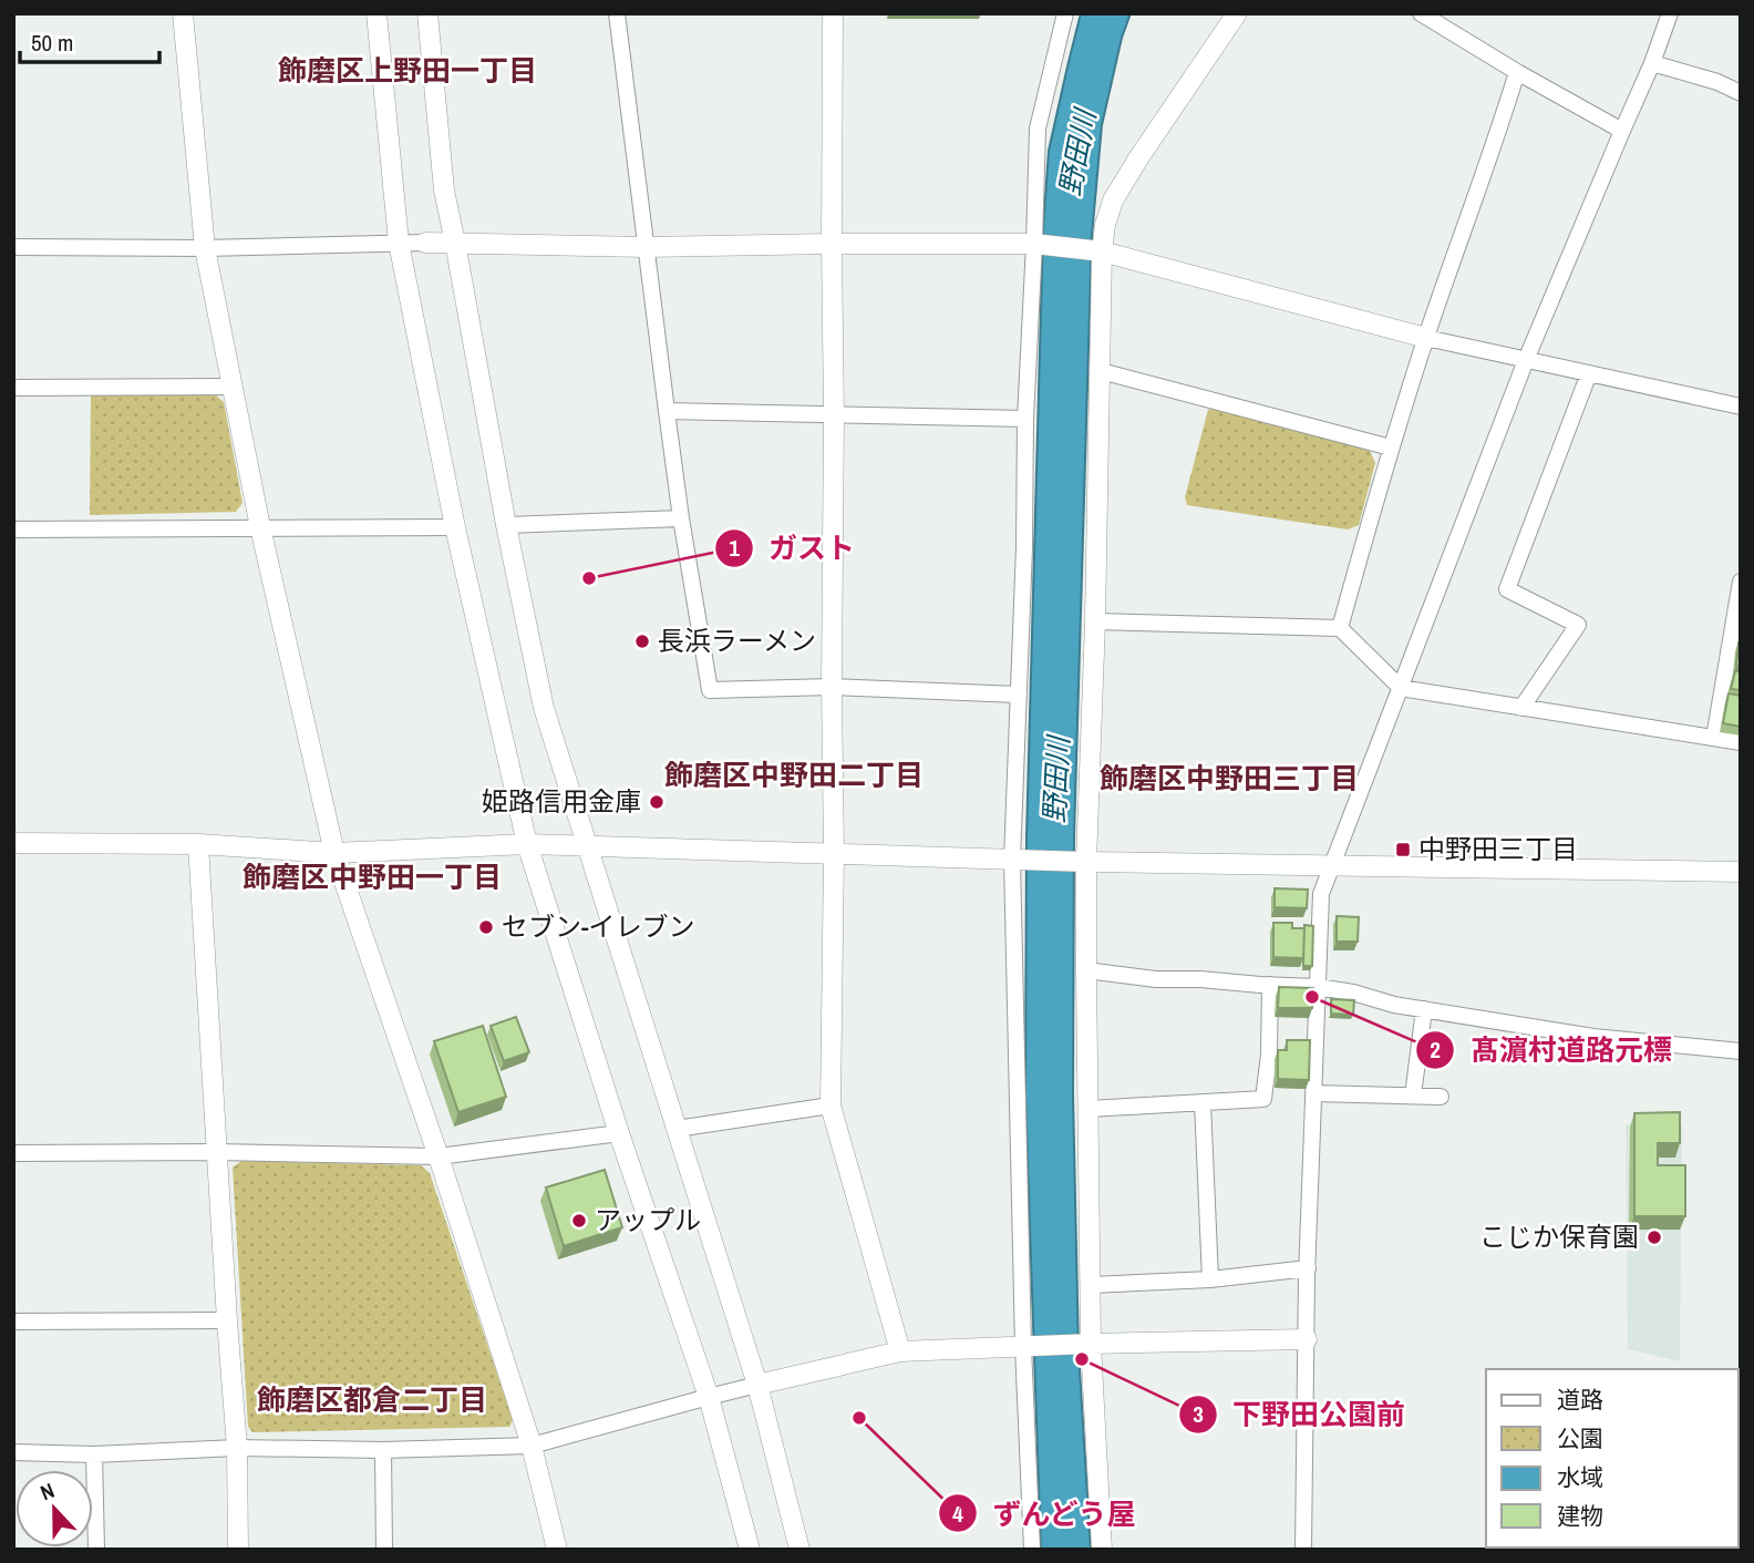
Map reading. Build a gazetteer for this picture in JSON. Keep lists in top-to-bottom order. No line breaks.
{"districts":["飾磨区上野田一丁目","飾磨区中野田二丁目","飾磨区中野田三丁目","飾磨区中野田一丁目","飾磨区都倉二丁目"],"water":["野田川"],"places":{"other":["ガスト","長浜ラーメン","姫路信用金庫","セブン-イレブン","髙濵村道路元標","アップル","こじか保育園","下野田公園前","ずんどう屋"],"transit":["中野田三丁目"]},"legend":["道路","公園","水域","建物"],"scale_bar":"50 m","north":"top"}
